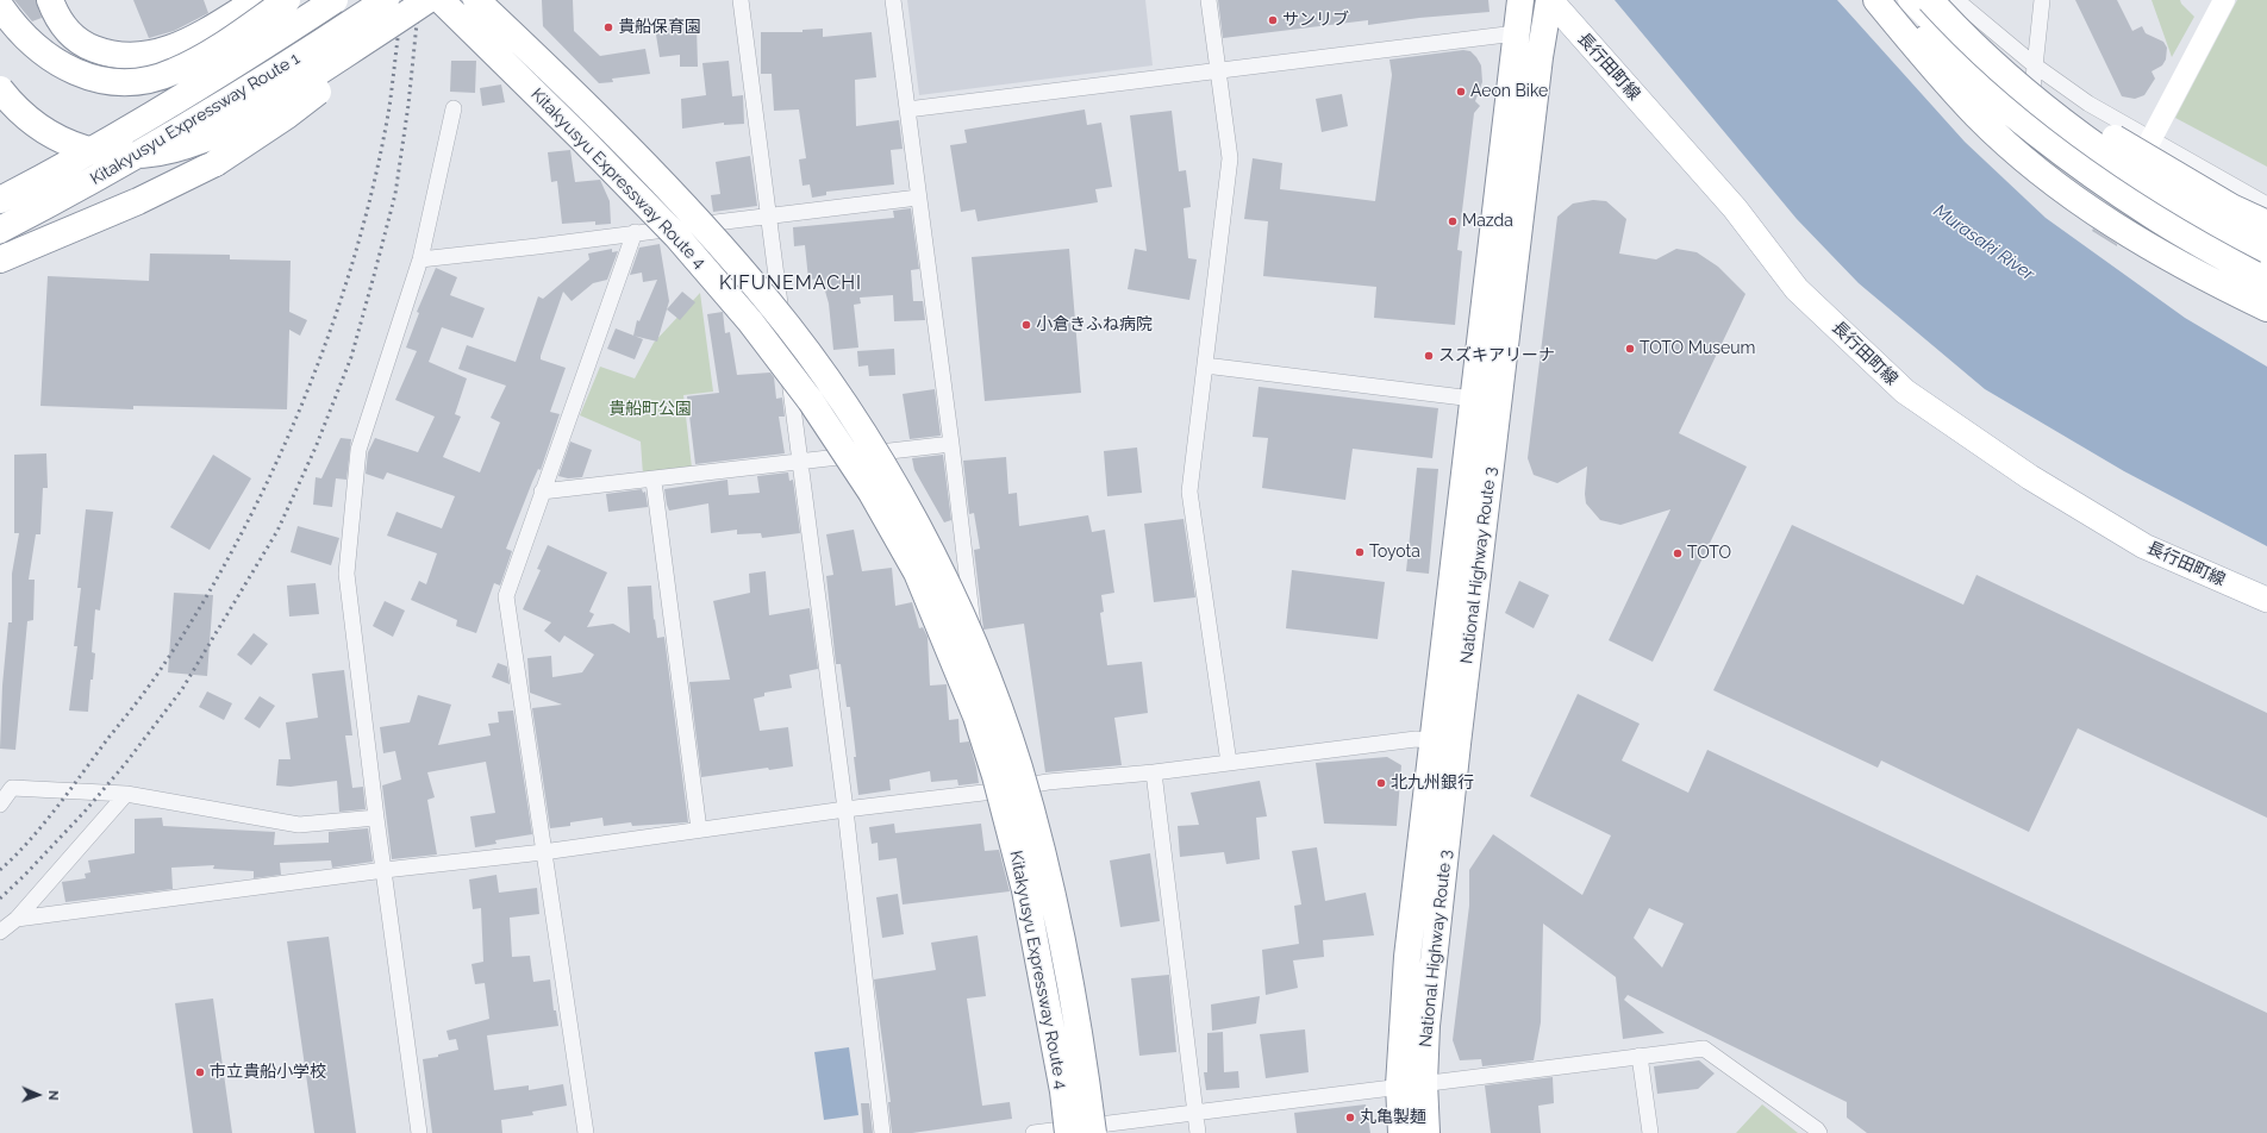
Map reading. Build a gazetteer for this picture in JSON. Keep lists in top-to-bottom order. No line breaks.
{"streets":{"highway":["Kitakyusyu Expressway Route 1","Kitakyusyu Expressway Route 4","National Highway Route 3"],"main road":["長行田町線"]},"crossings":[["長行田町線","National Highway Route 3"]],"districts":["KIFUNEMACHI"],"water":["Murasaki River"],"parks":["貴船町公園"],"places":["サンリブ","貴船保育園","Aeon Bike","Mazda","小倉きふね病院","TOTO Museum","スズキアリーナ","Toyota","TOTO","北九州銀行","市立貴船小学校","丸亀製麺"],"north":"right"}
